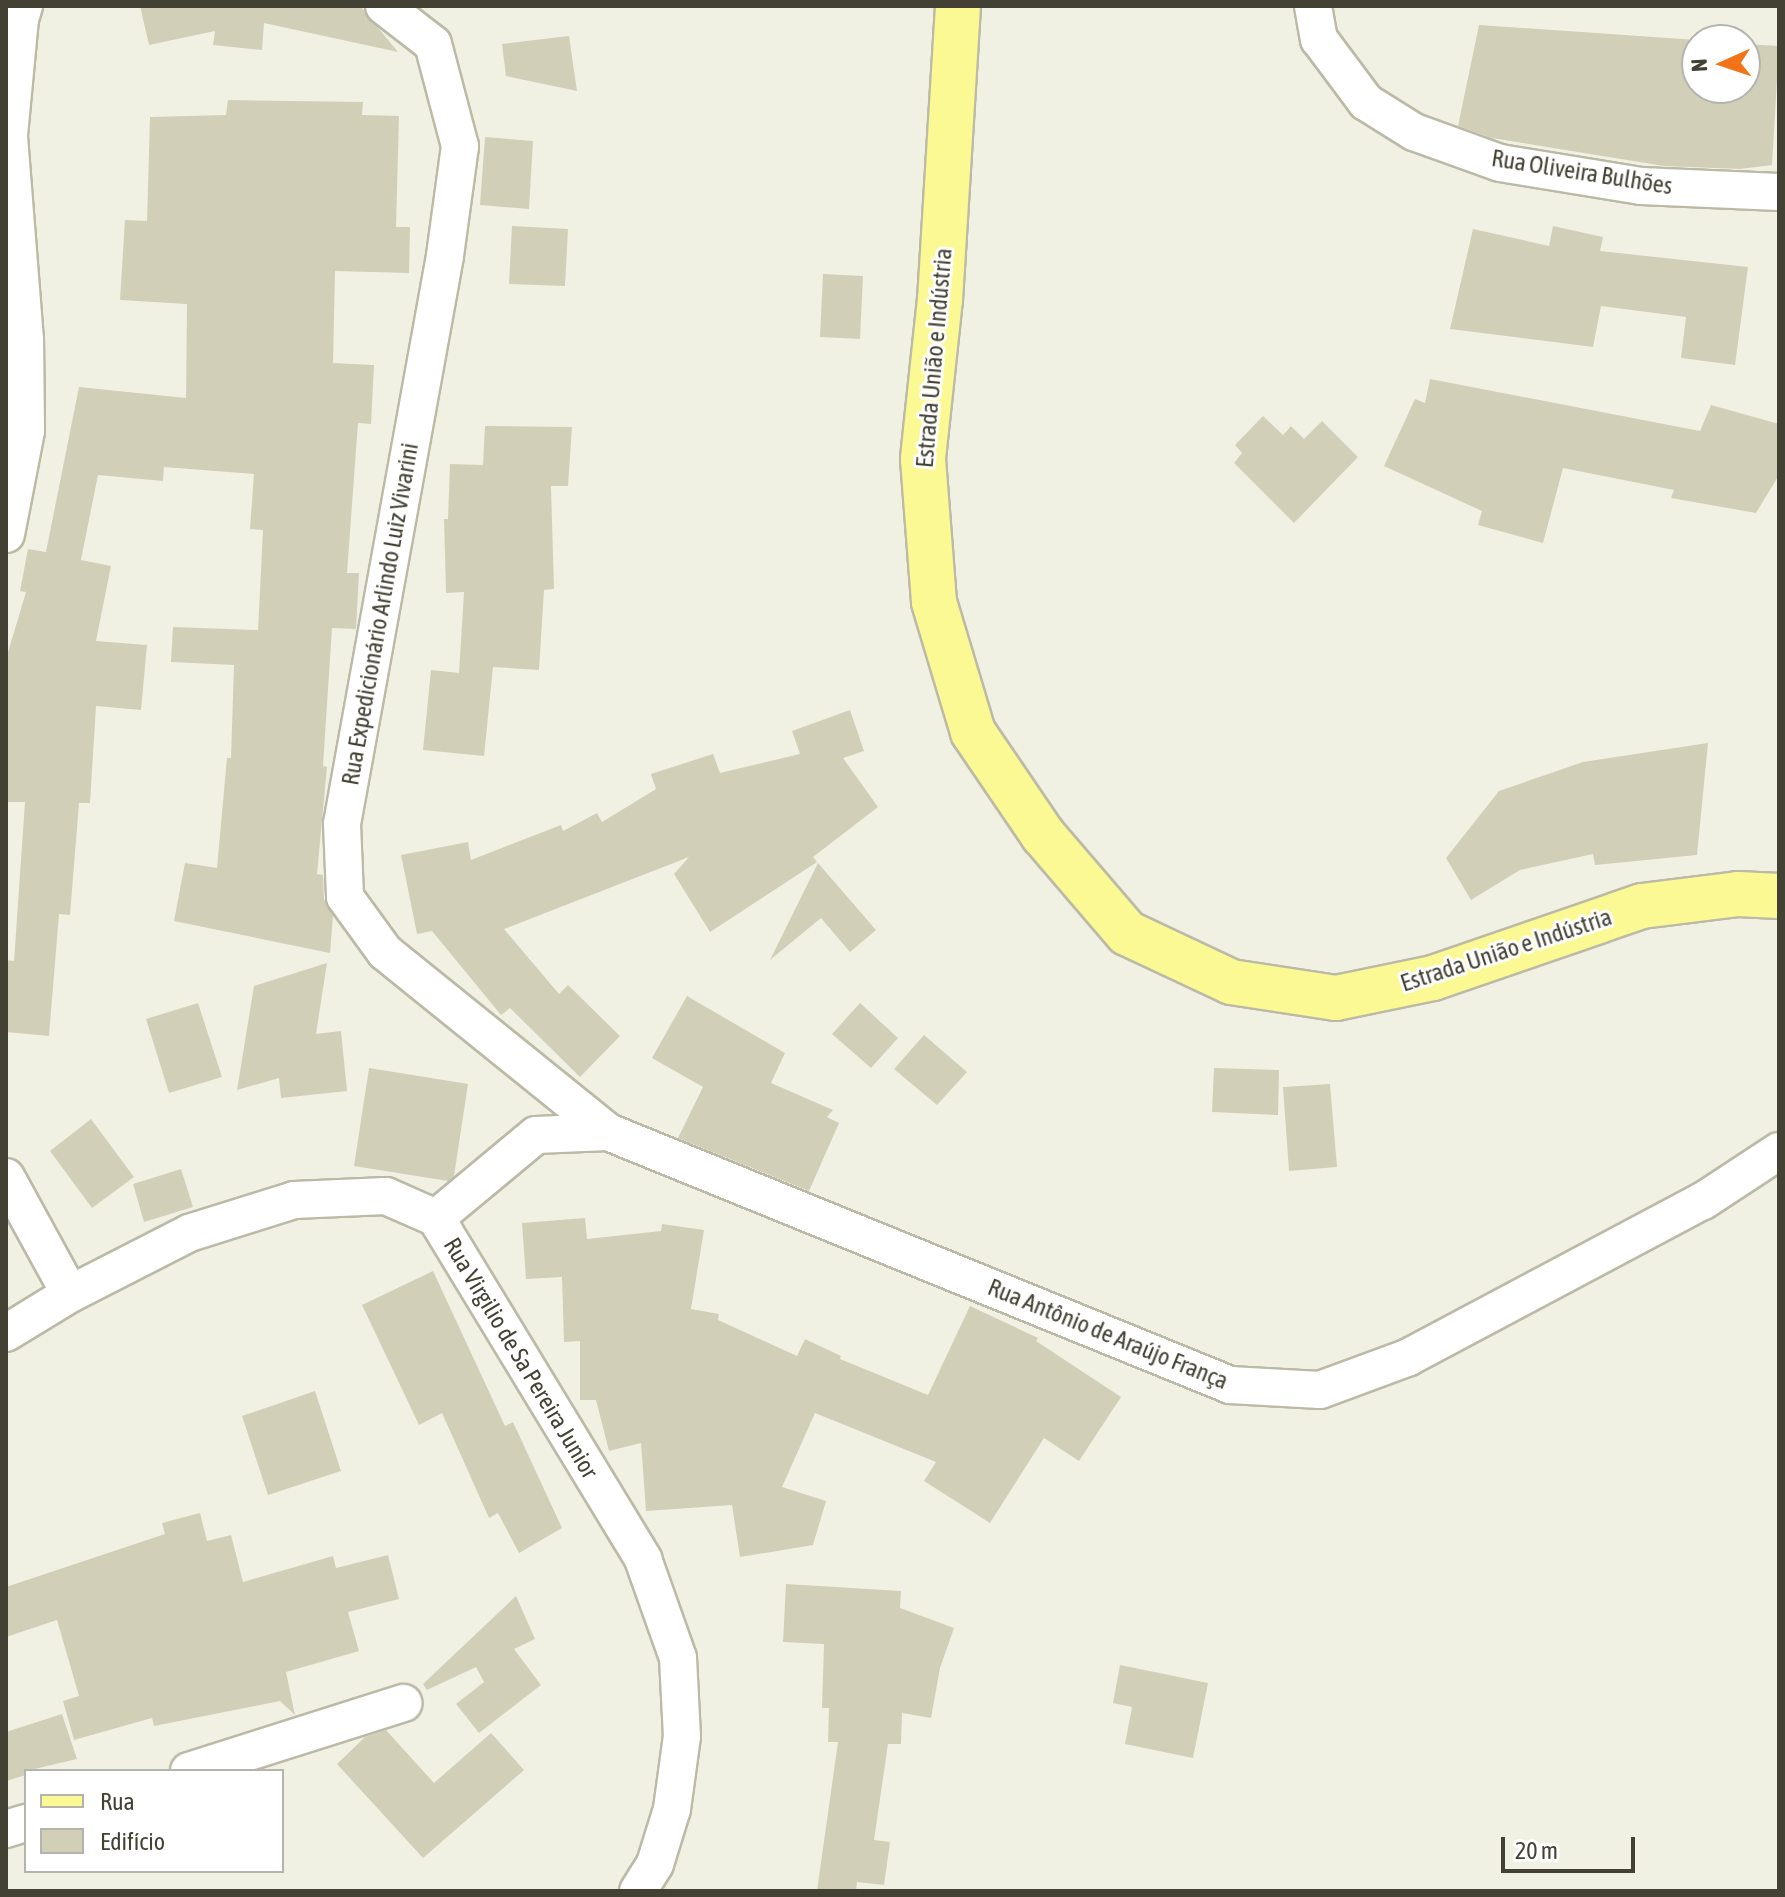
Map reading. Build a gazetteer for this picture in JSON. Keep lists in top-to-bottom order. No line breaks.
{"streets":{"main road":["Estrada União e Indústria"],"street":["Rua Oliveira Bulhões","Rua Expedicionário Arlindo Luiz Vivarini","Rua Antônio de Araújo França","Rua Virgilio de Sa Pereira Junior"]},"crossings":[["Rua Expedicionário Arlindo Luiz Vivarini","Rua Antônio de Araújo França"],["Rua Antônio de Araújo França","Rua Virgilio de Sa Pereira Junior"]],"legend":["Rua","Edifício"],"scale_bar":"20 m","north":"left"}
